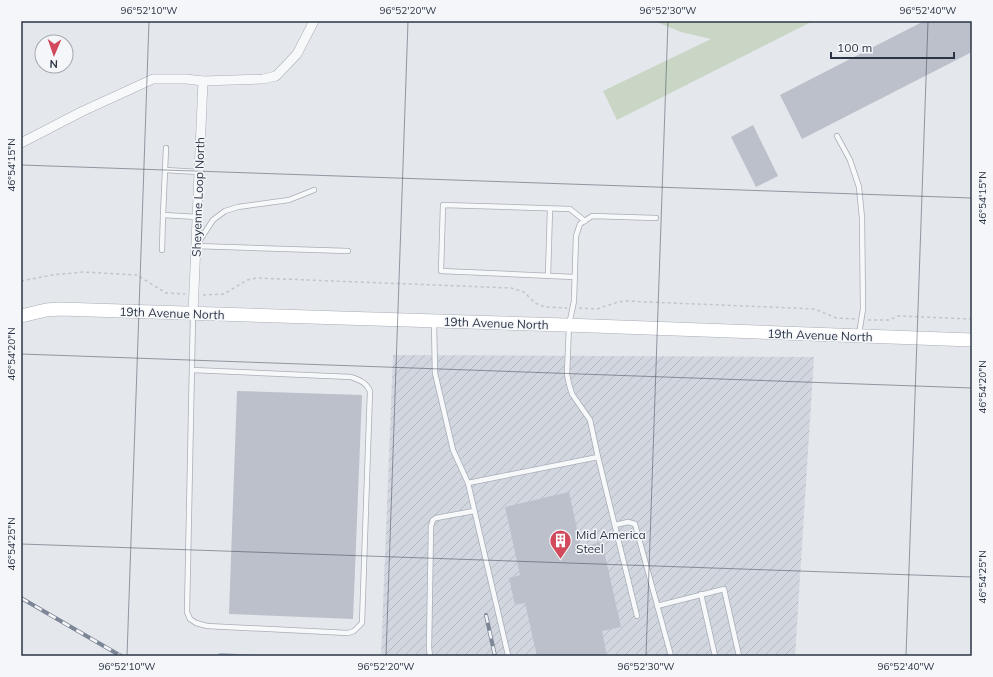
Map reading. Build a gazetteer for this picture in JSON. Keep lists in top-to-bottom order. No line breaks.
{"streets":{"street":["Sheyenne Loop North","19th Avenue North"]},"crossings":[["Sheyenne Loop North","19th Avenue North"]],"places":{"building":["Mid America Steel"]},"scale_bar":"100 m","north":"bottom","coordinates":["96°52'10\"W","96°52'20\"W","96°52'30\"W","96°52'40\"W","46°54'15\"N","46°54'20\"N","46°54'25\"N"]}
